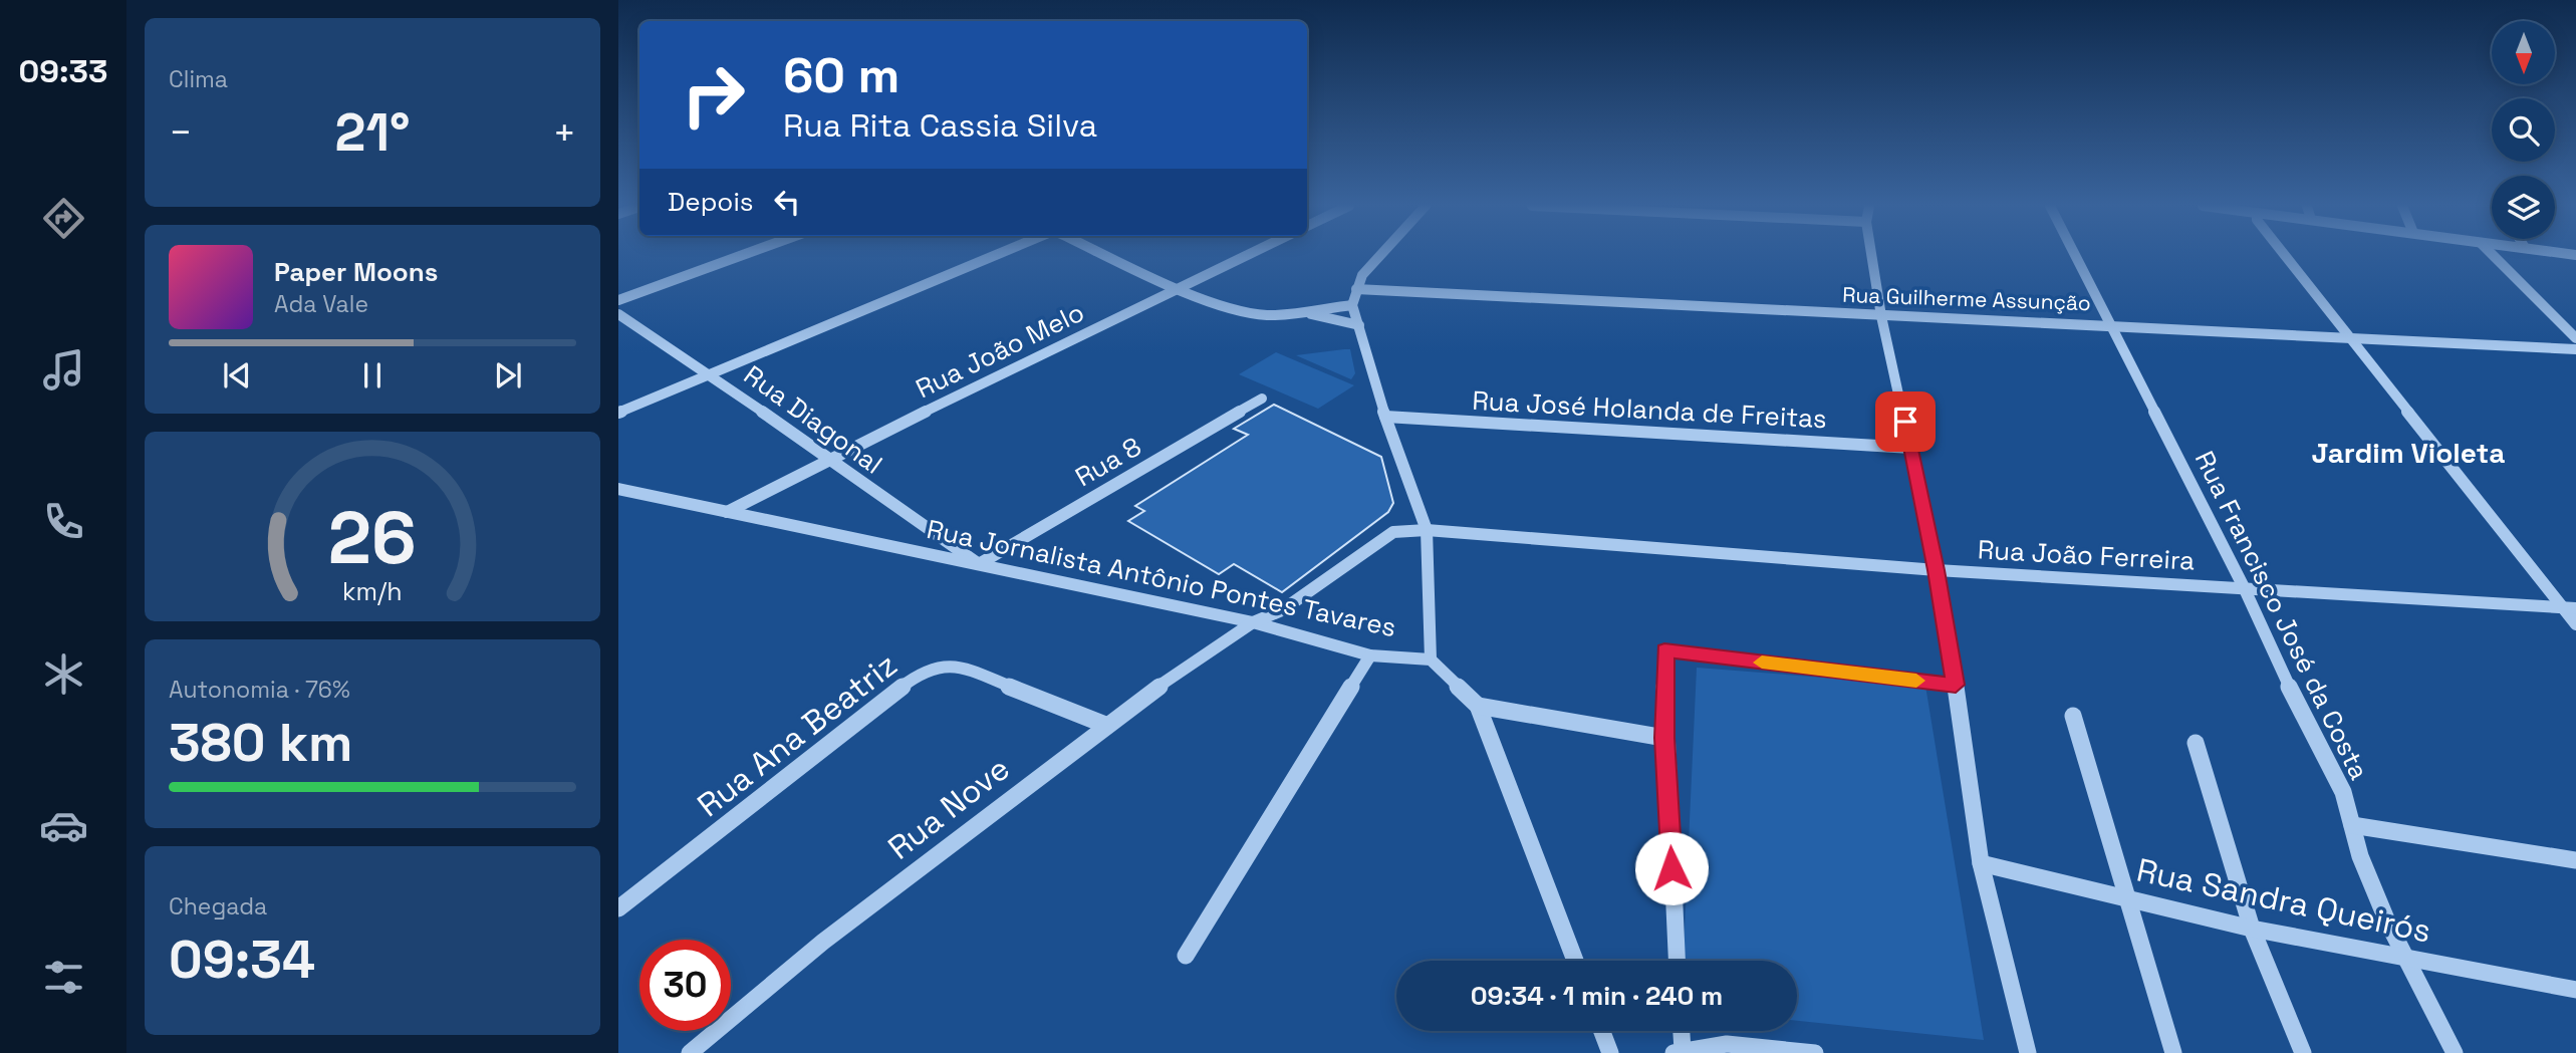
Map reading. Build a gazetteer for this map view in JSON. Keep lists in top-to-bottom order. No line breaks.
{"streets":{"street":["Rua Guilherme Assunção","Rua João Melo","Rua José Holanda de Freitas","Rua Diagonal","Rua 8","Rua João Ferreira","Rua Jornalista Antônio Pontes Tavares","Rua Francisco José da Costa","Rua Ana Beatriz","Rua Nove","Rua Sandra Queirós"]},"crossings":[["Rua Guilherme Assunção","Rua Francisco José da Costa"],["Rua João Melo","Rua Diagonal"],["Rua João Melo","Rua Jornalista Antônio Pontes Tavares"],["Rua Diagonal","Rua 8"],["Rua Diagonal","Rua Jornalista Antônio Pontes Tavares"],["Rua 8","Rua Jornalista Antônio Pontes Tavares"],["Rua João Ferreira","Rua Jornalista Antônio Pontes Tavares"],["Rua João Ferreira","Rua Francisco José da Costa"],["Rua João Ferreira","Rua Nove"],["Rua Jornalista Antônio Pontes Tavares","Rua Nove"],["Rua Francisco José da Costa","Rua Sandra Queirós"],["Rua Ana Beatriz","Rua Nove"]],"districts":["Jardim Violeta"],"north":"bottom","page":{"tabs":"09:33","tile":["Clima",["Autonomia · 76%","380 km"],["Chegada","09:34"]],"turn":["60 m","Rua Rita Cassia Silva"],"heat":["−","21°","+"],"then":"Depois","song":["Paper Moons","Ada Vale"],"limit":"30","trip":"09:34 · 1 min · 240 m","gauge":["26","km/h"]}}
